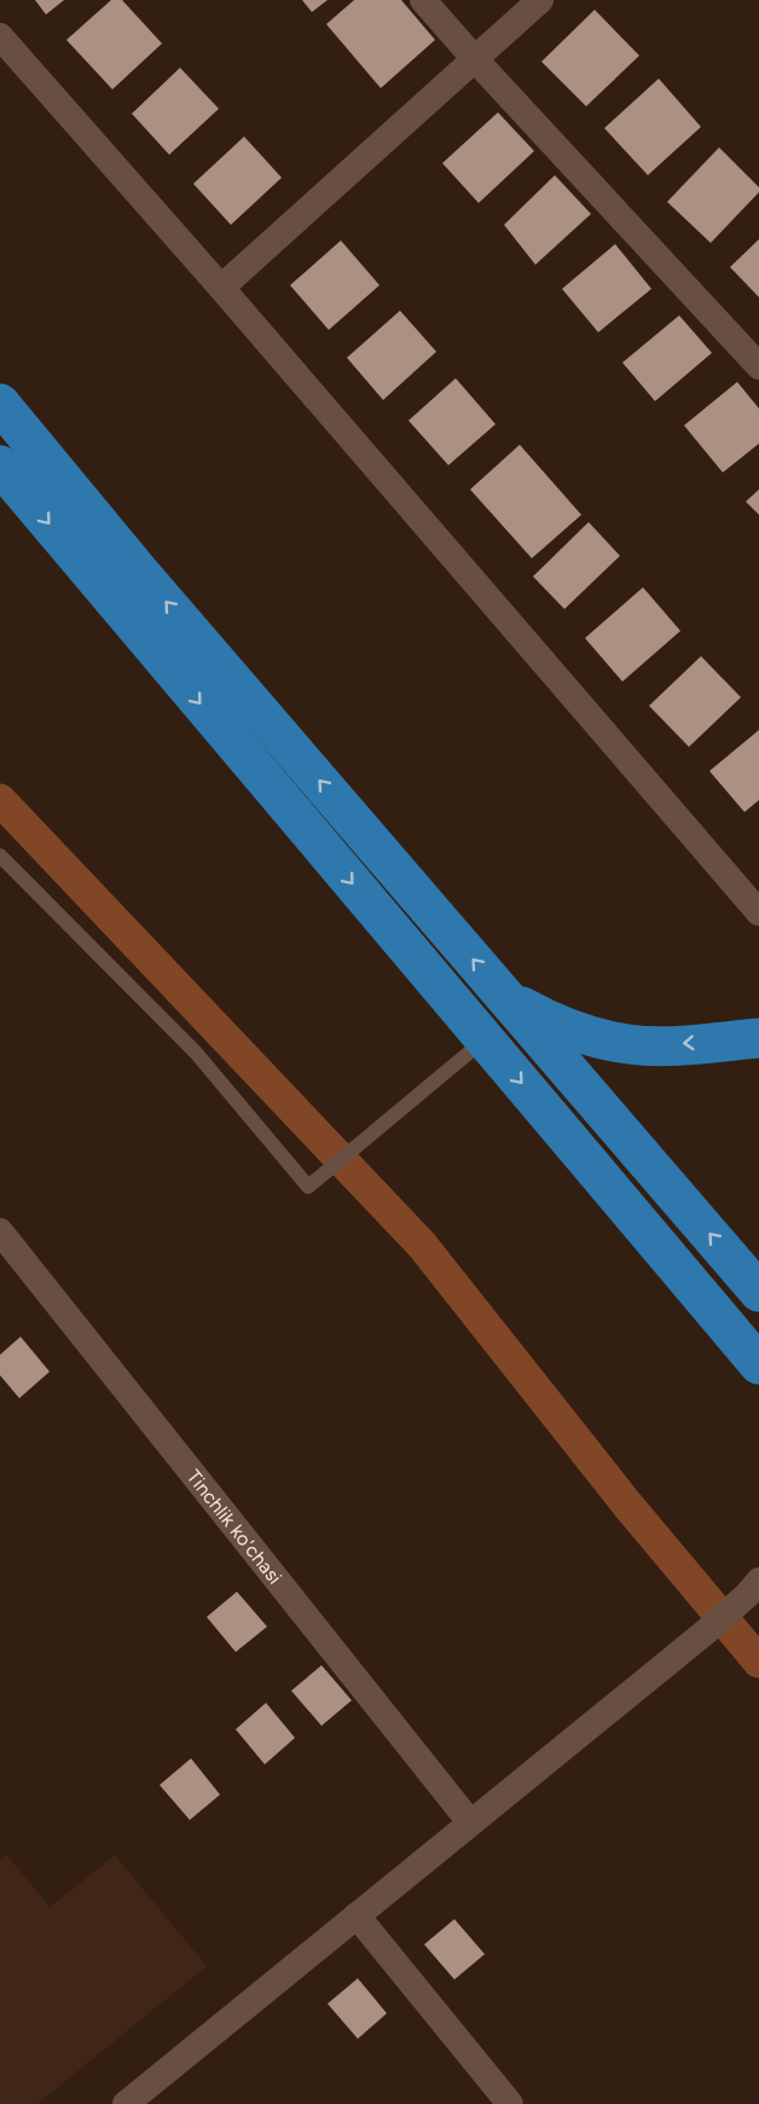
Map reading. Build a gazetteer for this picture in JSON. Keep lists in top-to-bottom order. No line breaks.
{"streets":{"street":["Tinchlik ko'chasi"]}}
